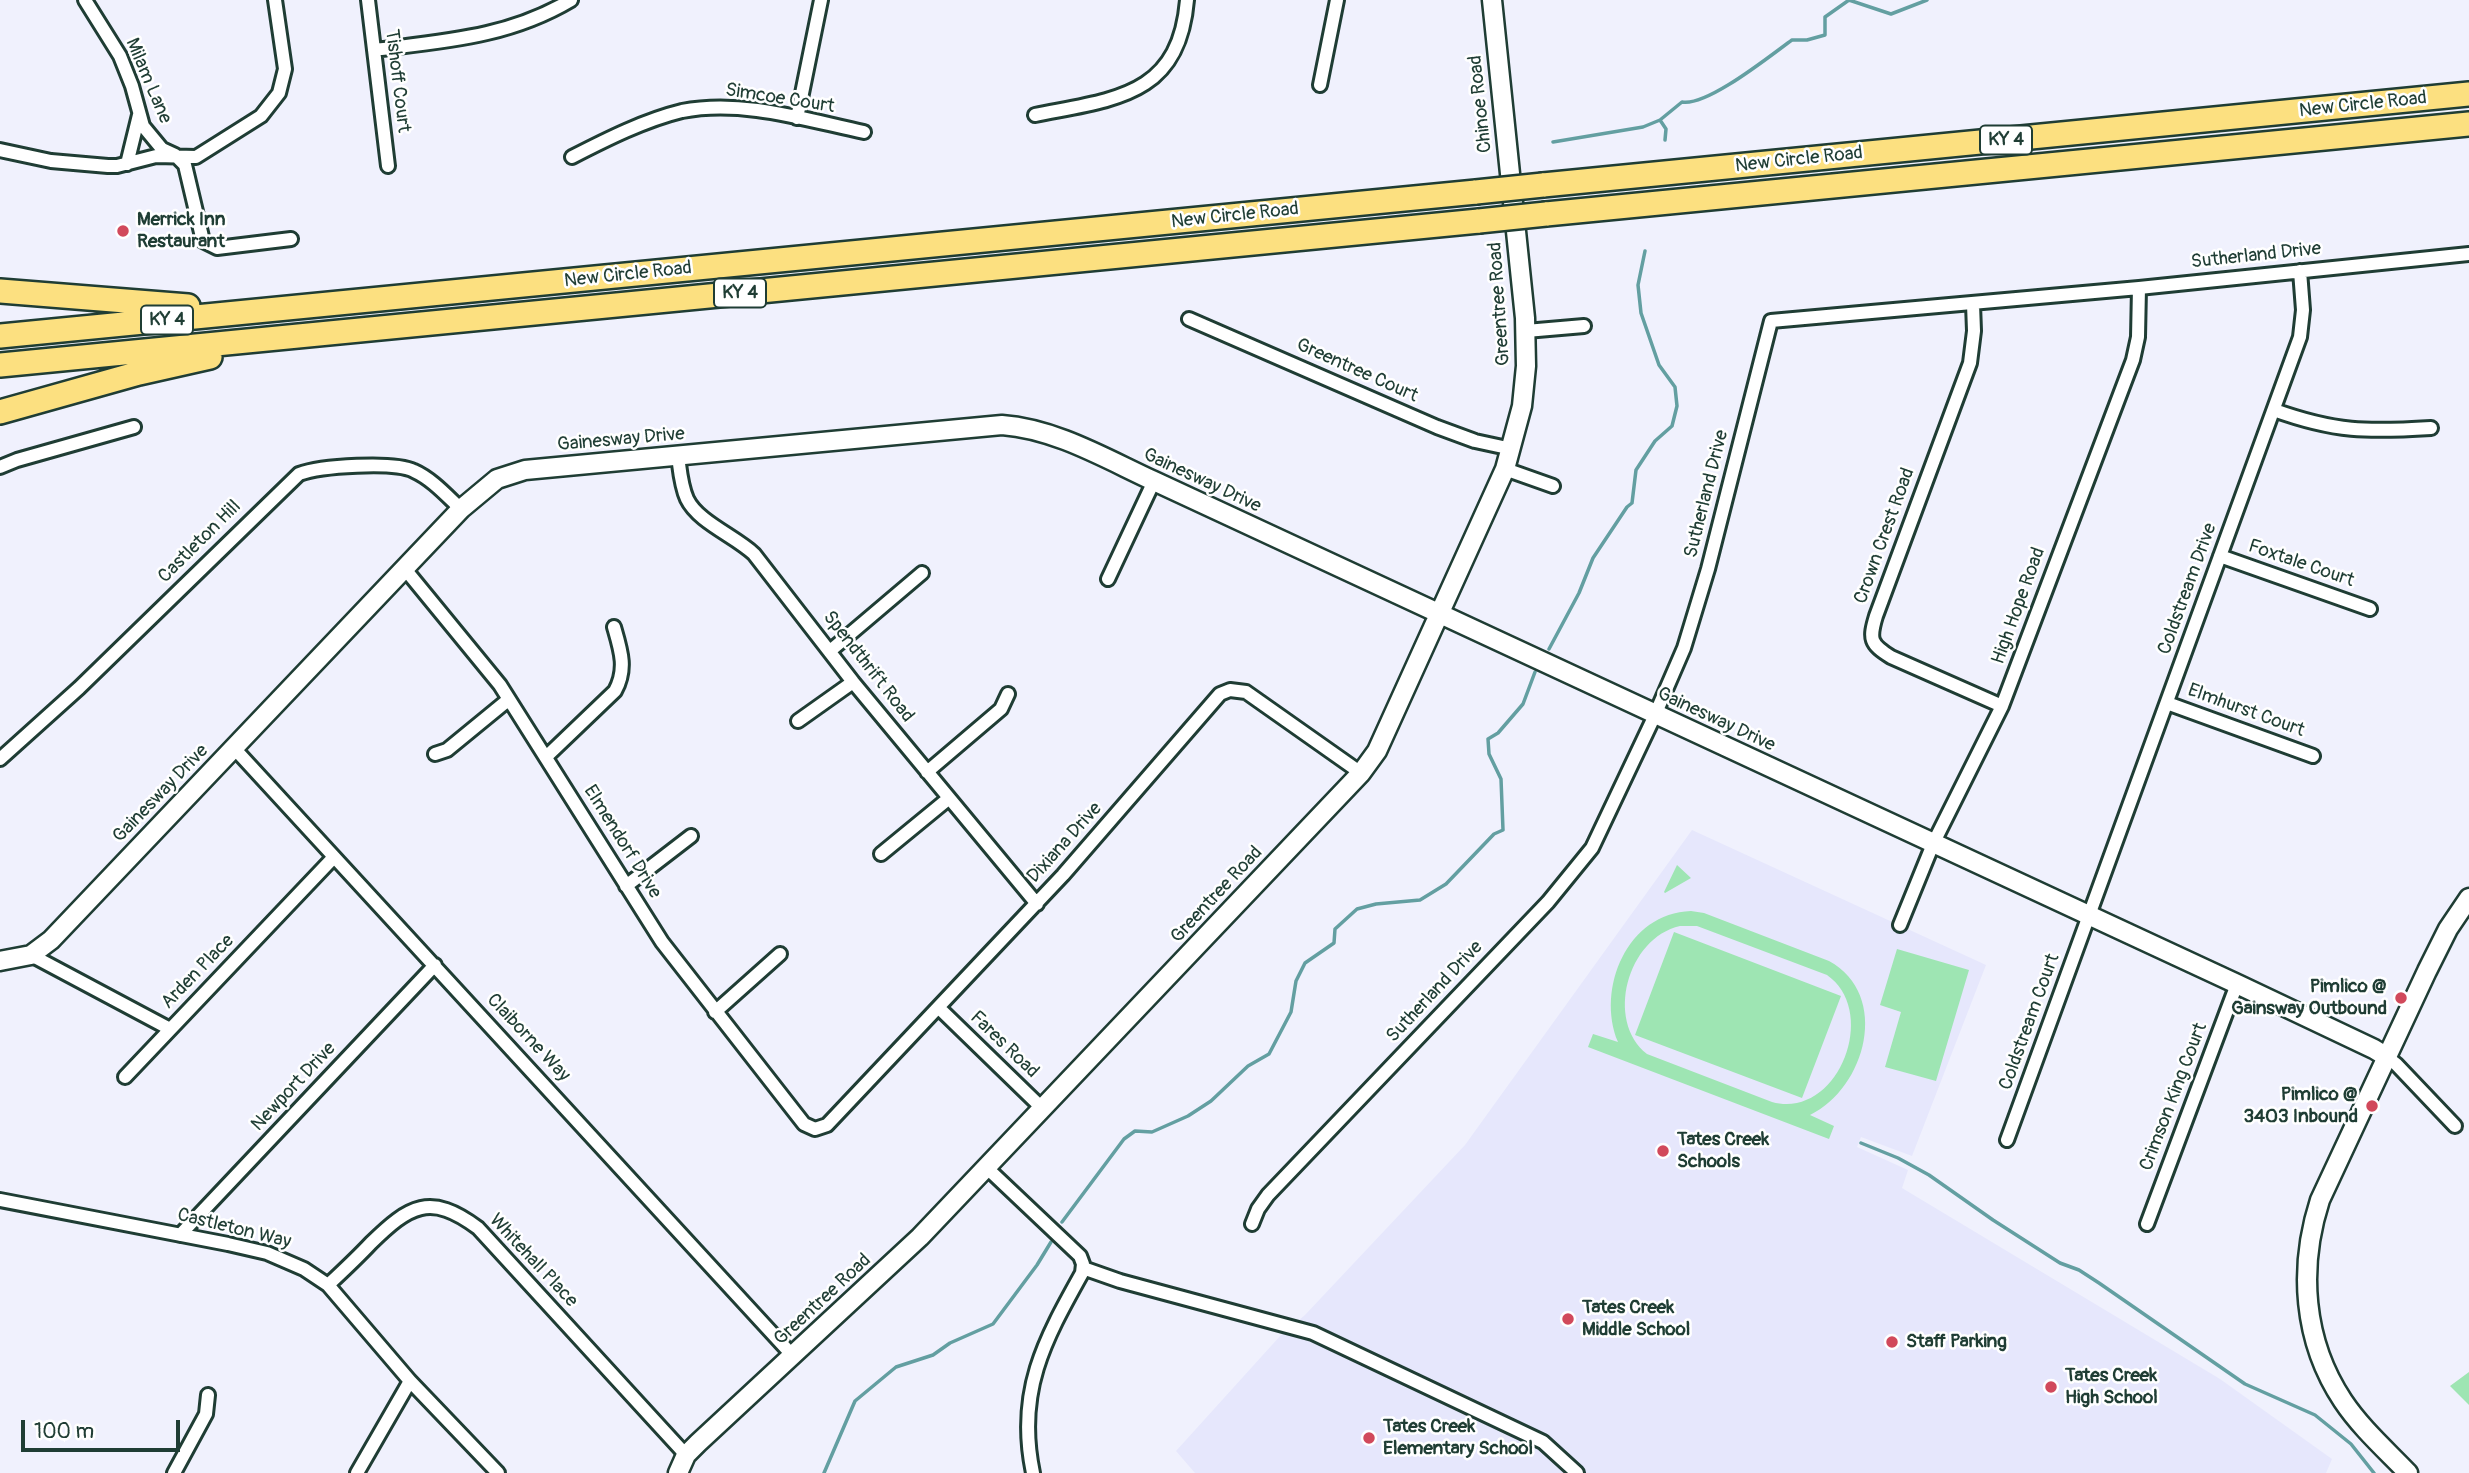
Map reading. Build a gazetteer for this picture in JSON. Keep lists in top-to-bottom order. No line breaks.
{"streets":{"highway":["New Circle Road","KY 4"],"street":["Milam Lane","Tishoff Court","Simcoe Court","Chinoe Road","Sutherland Drive","Greentree Road","Greentree Court","Gainesway Drive","Crown Crest Road","Castleton Hill","Foxtale Court","Coldstream Drive","High Hope Road","Spendthrift Road","Elmhurst Court","Elmendorf Drive","Dixiana Drive","Arden Place","Coldstream Court","Claiborne Way","Fares Road","Newport Drive","Crimson King Court","Castleton Way","Whitehall Place"]},"crossings":[["Chinoe Road","Greentree Road"],["Sutherland Drive","Gainesway Drive"],["Sutherland Drive","Crown Crest Road"],["Sutherland Drive","Coldstream Drive"],["Sutherland Drive","High Hope Road"],["Greentree Road","Greentree Court"],["Greentree Road","Gainesway Drive"],["Greentree Road","Dixiana Drive"],["Greentree Road","Claiborne Way"],["Greentree Road","Fares Road"],["Greentree Road","Whitehall Place"],["Gainesway Drive","Castleton Hill"],["Gainesway Drive","Coldstream Drive"],["Gainesway Drive","High Hope Road"],["Gainesway Drive","Spendthrift Road"],["Gainesway Drive","Elmendorf Drive"],["Gainesway Drive","Arden Place"],["Gainesway Drive","Coldstream Court"],["Gainesway Drive","Claiborne Way"],["Gainesway Drive","Crimson King Court"],["Crown Crest Road","High Hope Road"],["Foxtale Court","Coldstream Drive"],["Coldstream Drive","Elmhurst Court"],["Coldstream Drive","Coldstream Court"],["Spendthrift Road","Dixiana Drive"],["Elmendorf Drive","Dixiana Drive"],["Dixiana Drive","Fares Road"],["Arden Place","Claiborne Way"],["Claiborne Way","Newport Drive"],["Newport Drive","Castleton Way"],["Castleton Way","Whitehall Place"]],"places":["Merrick Inn Restaurant","Pimlico @ Gainsway Outbound","Pimlico @ 3403 Inbound","Tates Creek Schools","Tates Creek Middle School","Staff Parking","Tates Creek High School","Tates Creek Elementary School"],"scale_bar":"100 m"}
